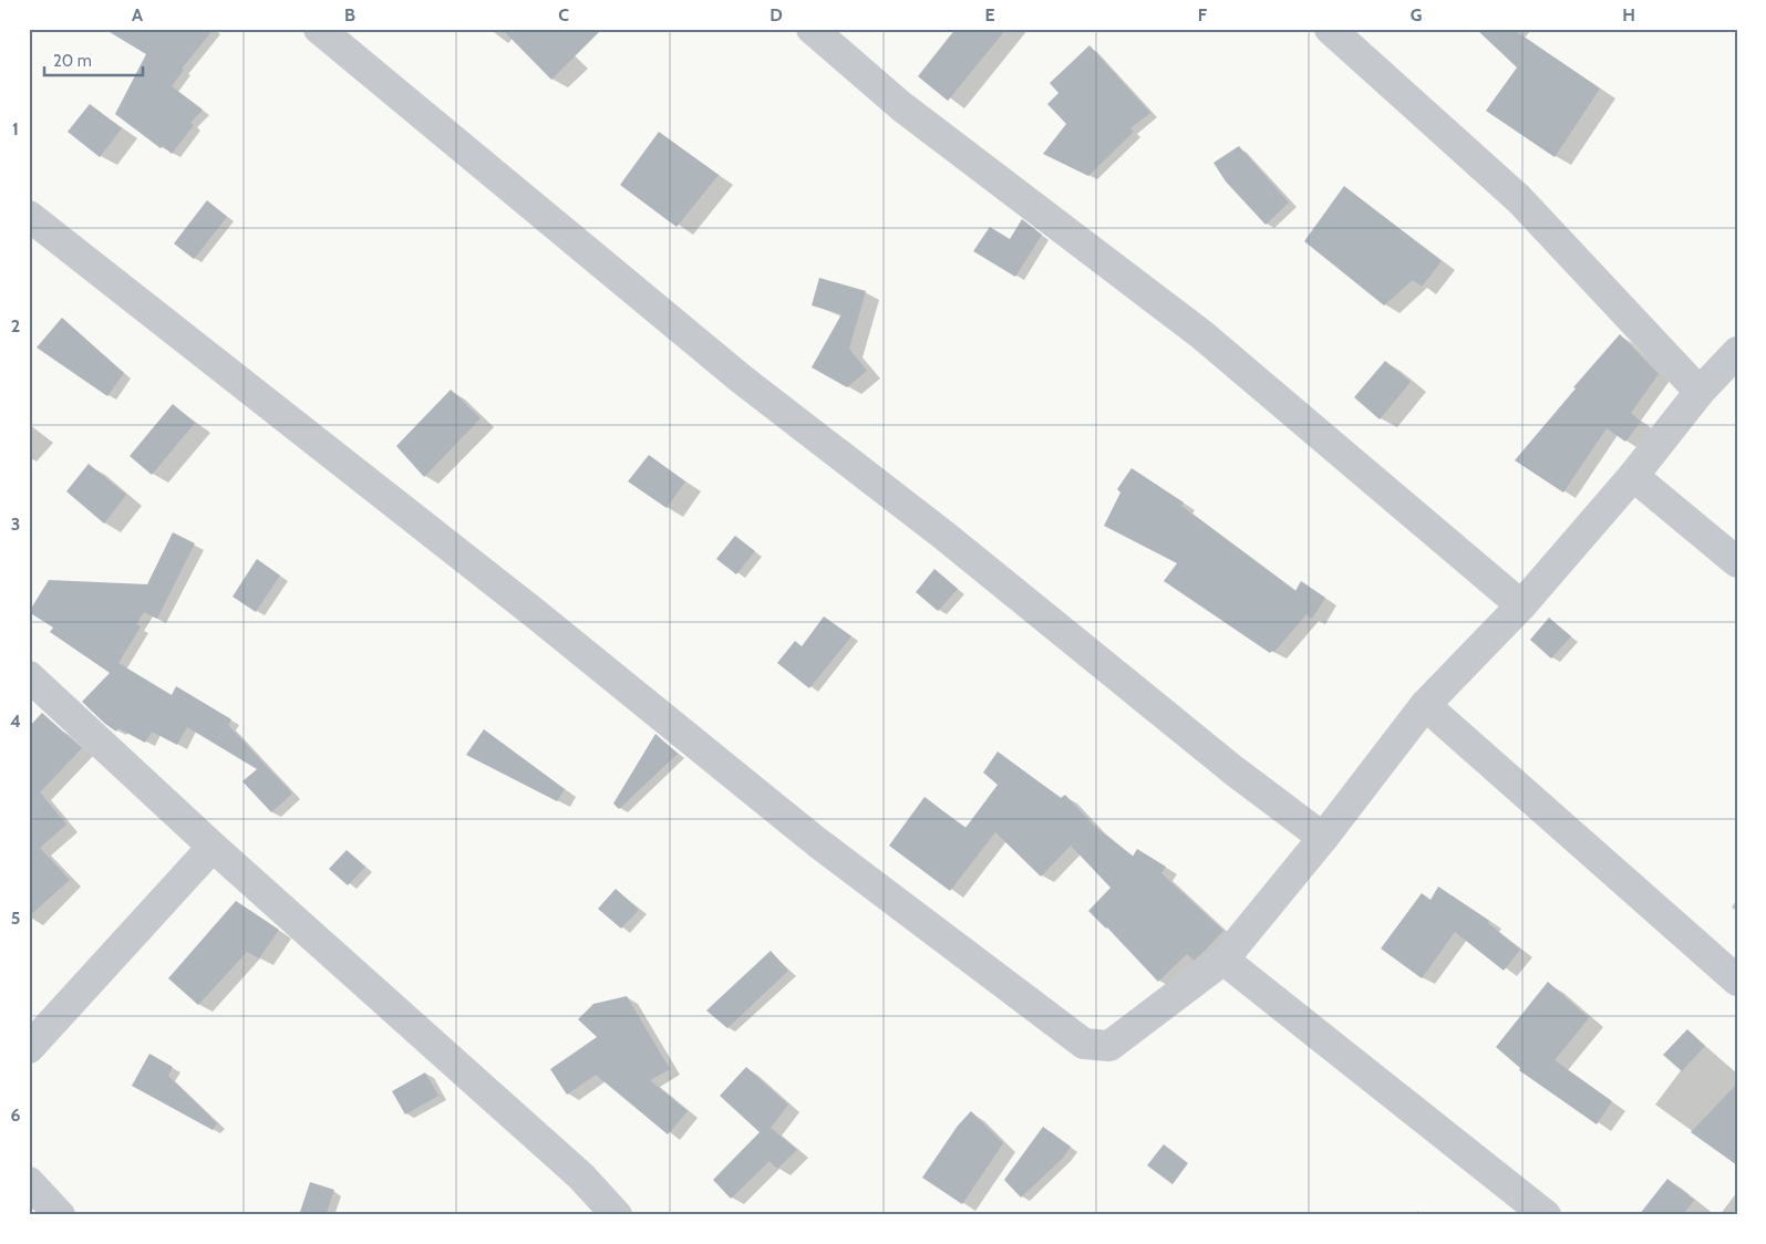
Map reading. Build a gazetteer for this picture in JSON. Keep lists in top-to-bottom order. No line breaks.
{"scale_bar":"20 m","grid":{"columns":["A","B","C","D","E","F","G","H"],"rows":["1","2","3","4","5","6"]}}
